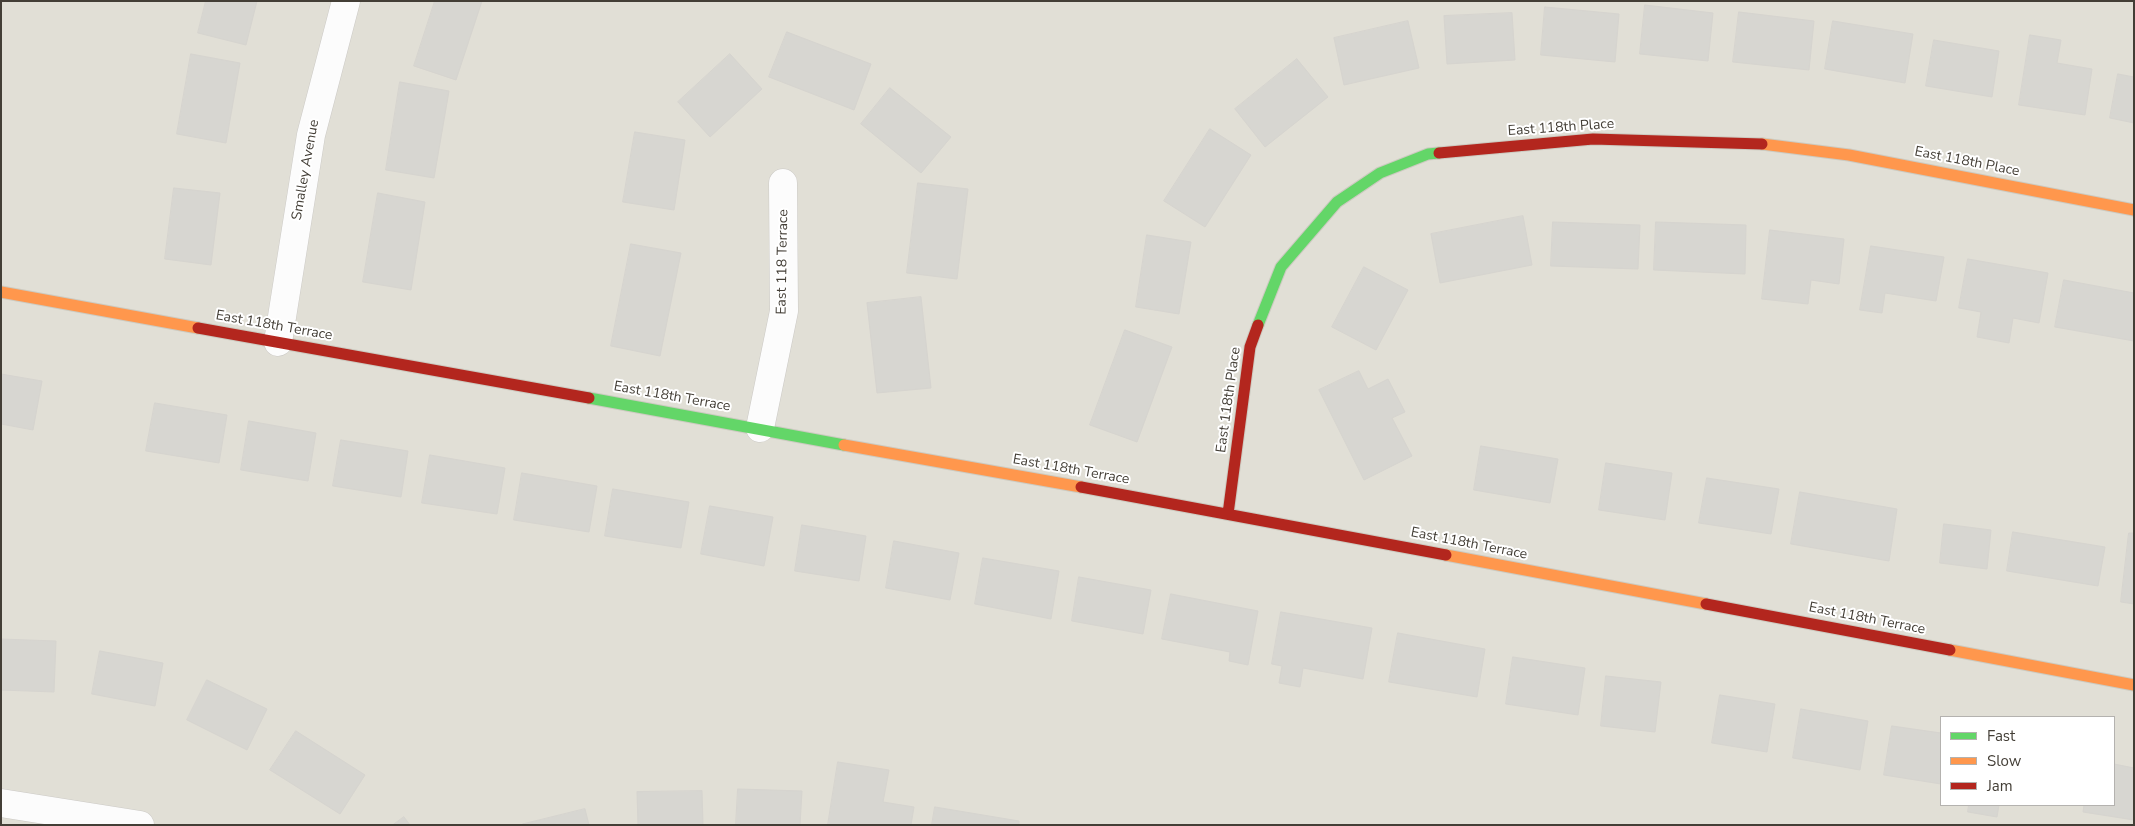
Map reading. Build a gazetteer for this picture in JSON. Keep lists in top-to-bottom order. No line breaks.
{"streets":{"street":["East 118th Place","Smalley Avenue","East 118 Terrace","East 118th Terrace"]},"crossings":[["East 118th Place","East 118th Terrace"],["Smalley Avenue","East 118th Terrace"],["East 118 Terrace","East 118th Terrace"]],"legend":["Fast","Slow","Jam"]}
